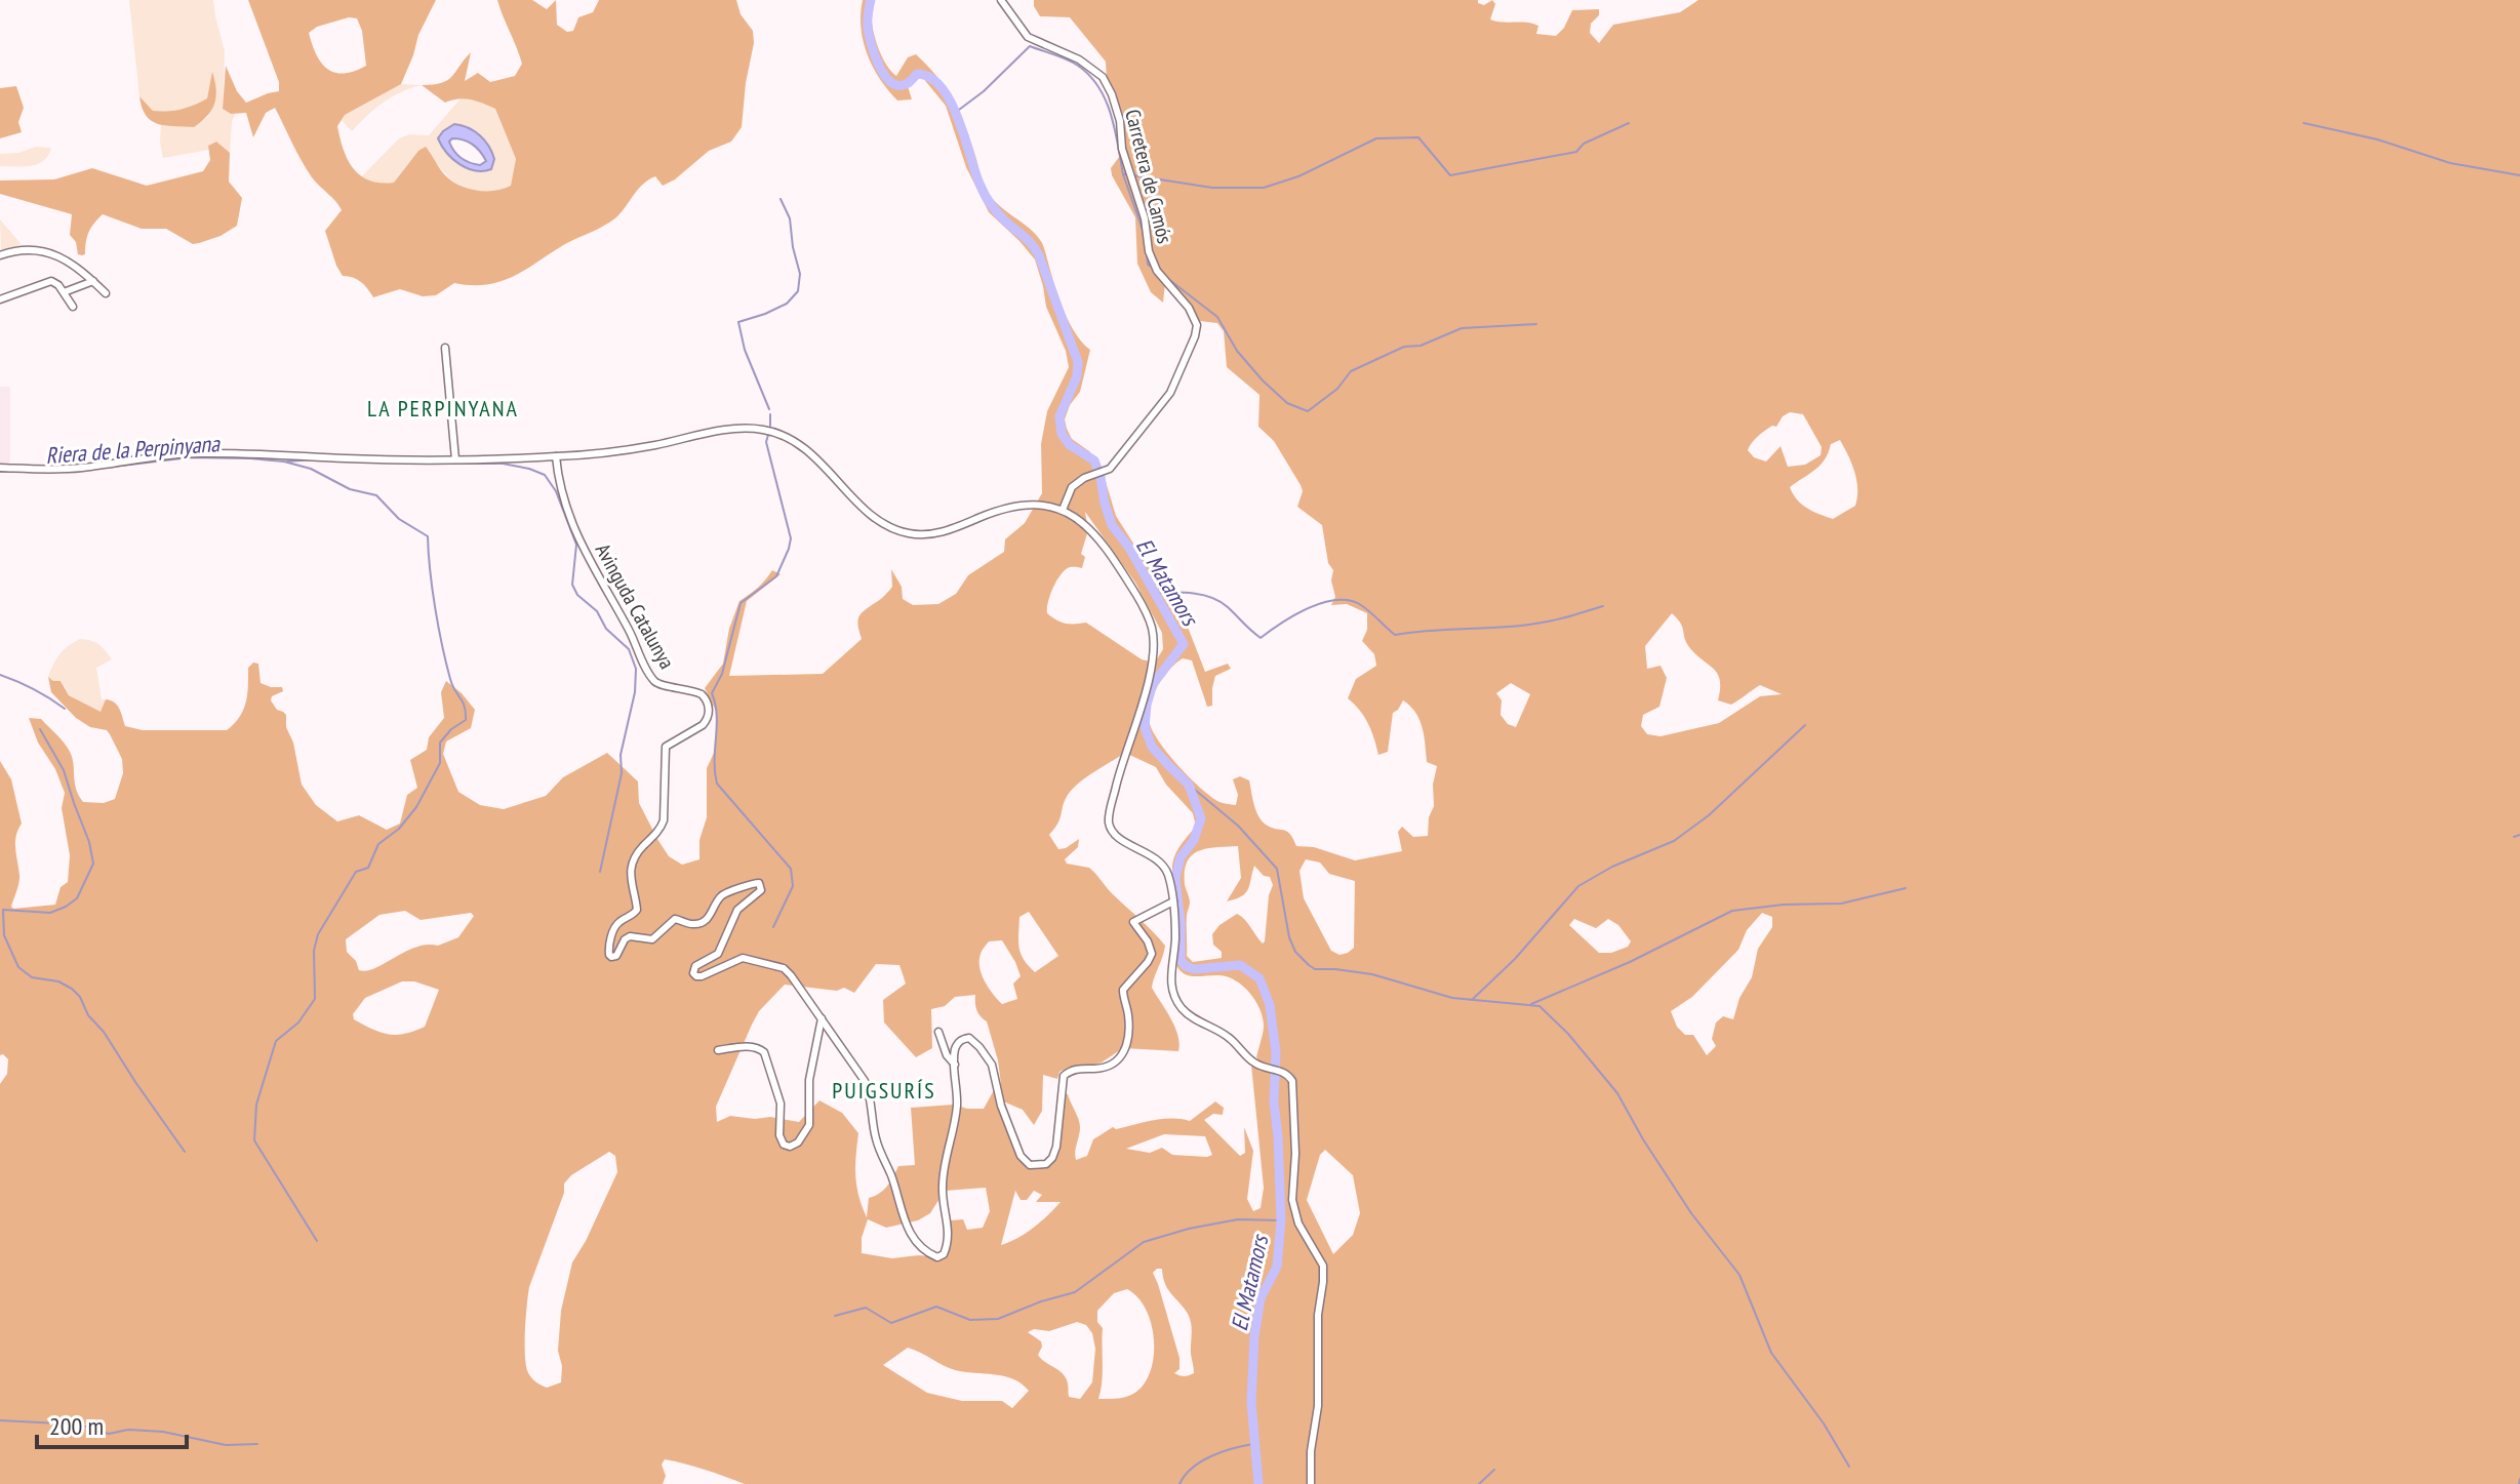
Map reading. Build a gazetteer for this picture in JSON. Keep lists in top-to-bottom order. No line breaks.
{"streets":{"street":["Carretera de Camós","Avinguda Catalunya"]},"districts":["LA PERPINYANA","PUIGSURÍS"],"water":["Riera de la Perpinyana","El Matamors"],"scale_bar":"200 m"}
